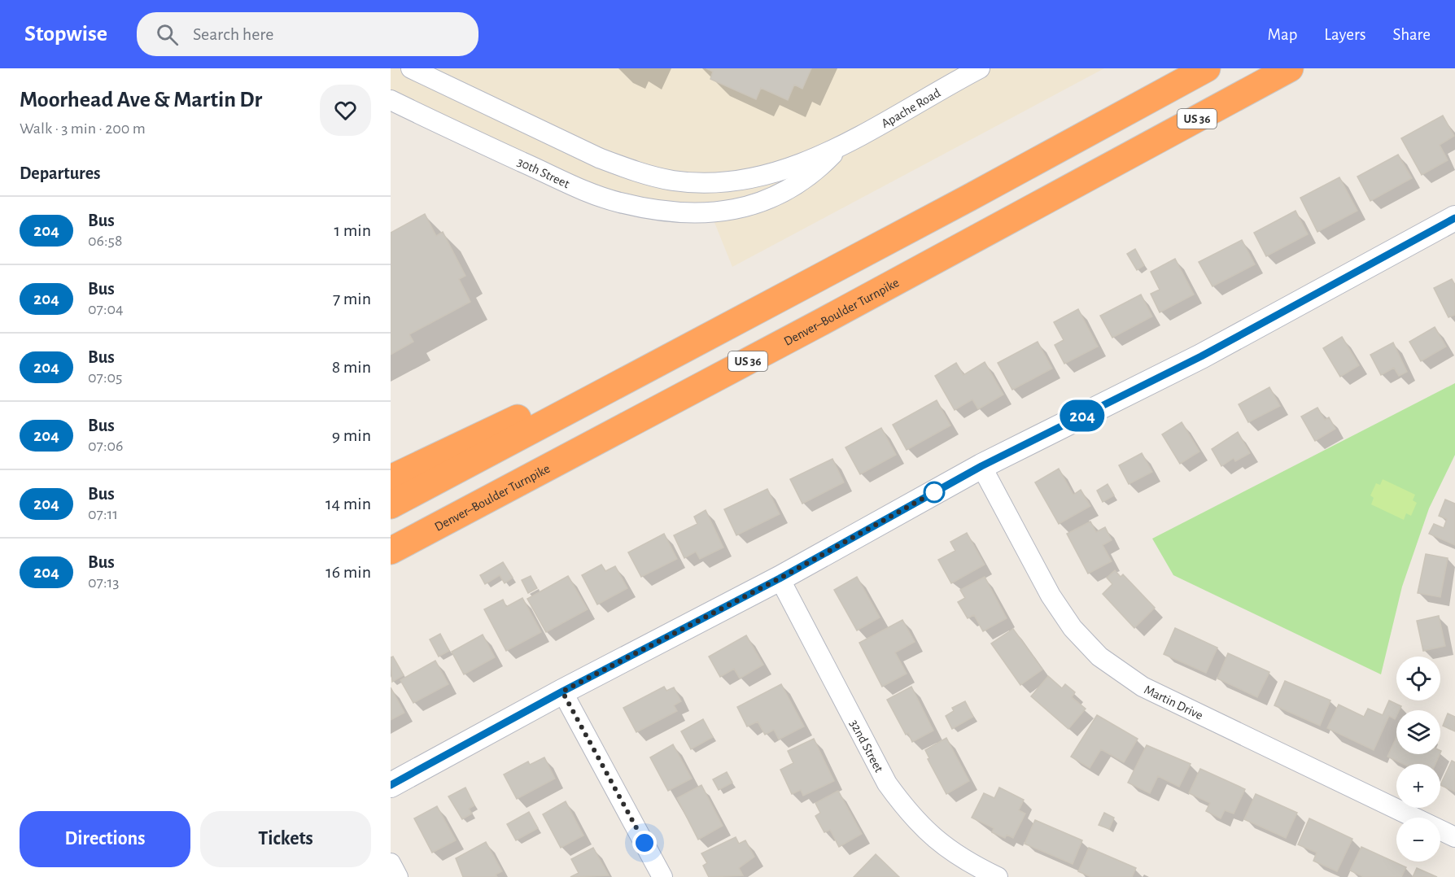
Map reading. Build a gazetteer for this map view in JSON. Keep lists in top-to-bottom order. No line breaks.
{"streets":{"highway":["US 36","Denver–Boulder Turnpike"],"street":["Apache Road","30th Street","Martin Drive","32nd Street"]},"crossings":[["Apache Road","30th Street"]],"lines":["bus line 204"],"page":{"header":"Stopwise","search":"Search here","nav":["Map","Layers","Share"],"heading":[["Moorhead Ave & Martin Dr","Walk · 3 min · 200 m"],"Departures"],"on_map":"204","list":[{"mark":"204","name":"Bus","note":"06:58","value":"1 min"},{"mark":"204","name":"Bus","note":"07:04","value":"7 min"},{"mark":"204","name":"Bus","note":"07:05","value":"8 min"},{"mark":"204","name":"Bus","note":"07:06","value":"9 min"},{"mark":"204","name":"Bus","note":"07:11","value":"14 min"},{"mark":"204","name":"Bus","note":"07:13","value":"16 min"}],"map_buttons":["+","−"],"buttons":["Directions","Tickets"]}}
